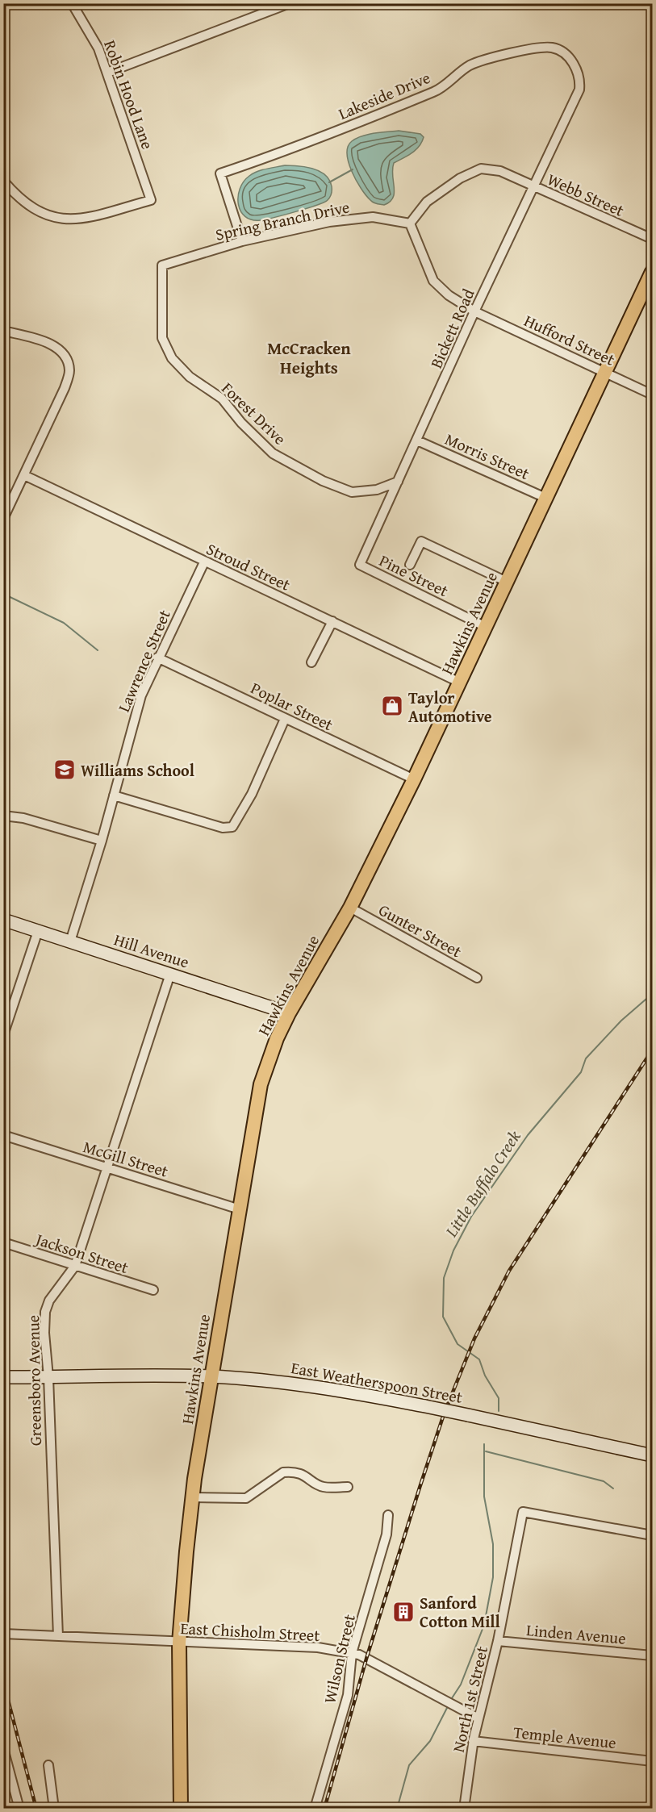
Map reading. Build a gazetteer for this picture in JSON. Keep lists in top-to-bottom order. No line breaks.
{"streets":{"main road":["Hawkins Avenue"],"street":["Robin Hood Lane","Lakeside Drive","Webb Street","Spring Branch Drive","Bickett Road","Hufford Street","Forest Drive","Morris Street","Stroud Street","Pine Street","Lawrence Street","Poplar Street","Gunter Street","Hill Avenue","McGill Street","Jackson Street","Greensboro Avenue","East Weatherspoon Street","East Chisholm Street","Linden Avenue","Wilson Street","North 1st Street","Temple Avenue"]},"crossings":[["Lakeside Drive","Webb Street"],["Lakeside Drive","Spring Branch Drive"],["Lakeside Drive","Bickett Road"],["Webb Street","Spring Branch Drive"],["Webb Street","Bickett Road"],["Webb Street","Hufford Street"],["Spring Branch Drive","Hufford Street"],["Spring Branch Drive","Forest Drive"],["Bickett Road","Hufford Street"],["Bickett Road","Forest Drive"],["Bickett Road","Morris Street"],["Bickett Road","Pine Street"],["Hufford Street","Hawkins Avenue"],["Forest Drive","Pine Street"],["Morris Street","Hawkins Avenue"],["Stroud Street","Hawkins Avenue"],["Stroud Street","Lawrence Street"],["Pine Street","Hawkins Avenue"],["Hawkins Avenue","Poplar Street"],["Hawkins Avenue","Gunter Street"],["Hawkins Avenue","Hill Avenue"],["Hawkins Avenue","McGill Street"],["Hawkins Avenue","East Weatherspoon Street"],["Hawkins Avenue","East Chisholm Street"],["Lawrence Street","Poplar Street"],["Lawrence Street","Hill Avenue"],["Hill Avenue","Greensboro Avenue"],["McGill Street","Greensboro Avenue"],["Jackson Street","Greensboro Avenue"],["Greensboro Avenue","East Weatherspoon Street"],["Greensboro Avenue","East Chisholm Street"],["East Chisholm Street","Wilson Street"],["East Chisholm Street","North 1st Street"],["Linden Avenue","North 1st Street"],["North 1st Street","Temple Avenue"]],"districts":["McCracken Heights"],"water":["Little Buffalo Creek"],"places":{"shop":["Taylor Automotive"],"school or university":["Williams School"],"building":["Sanford Cotton Mill"]}}
